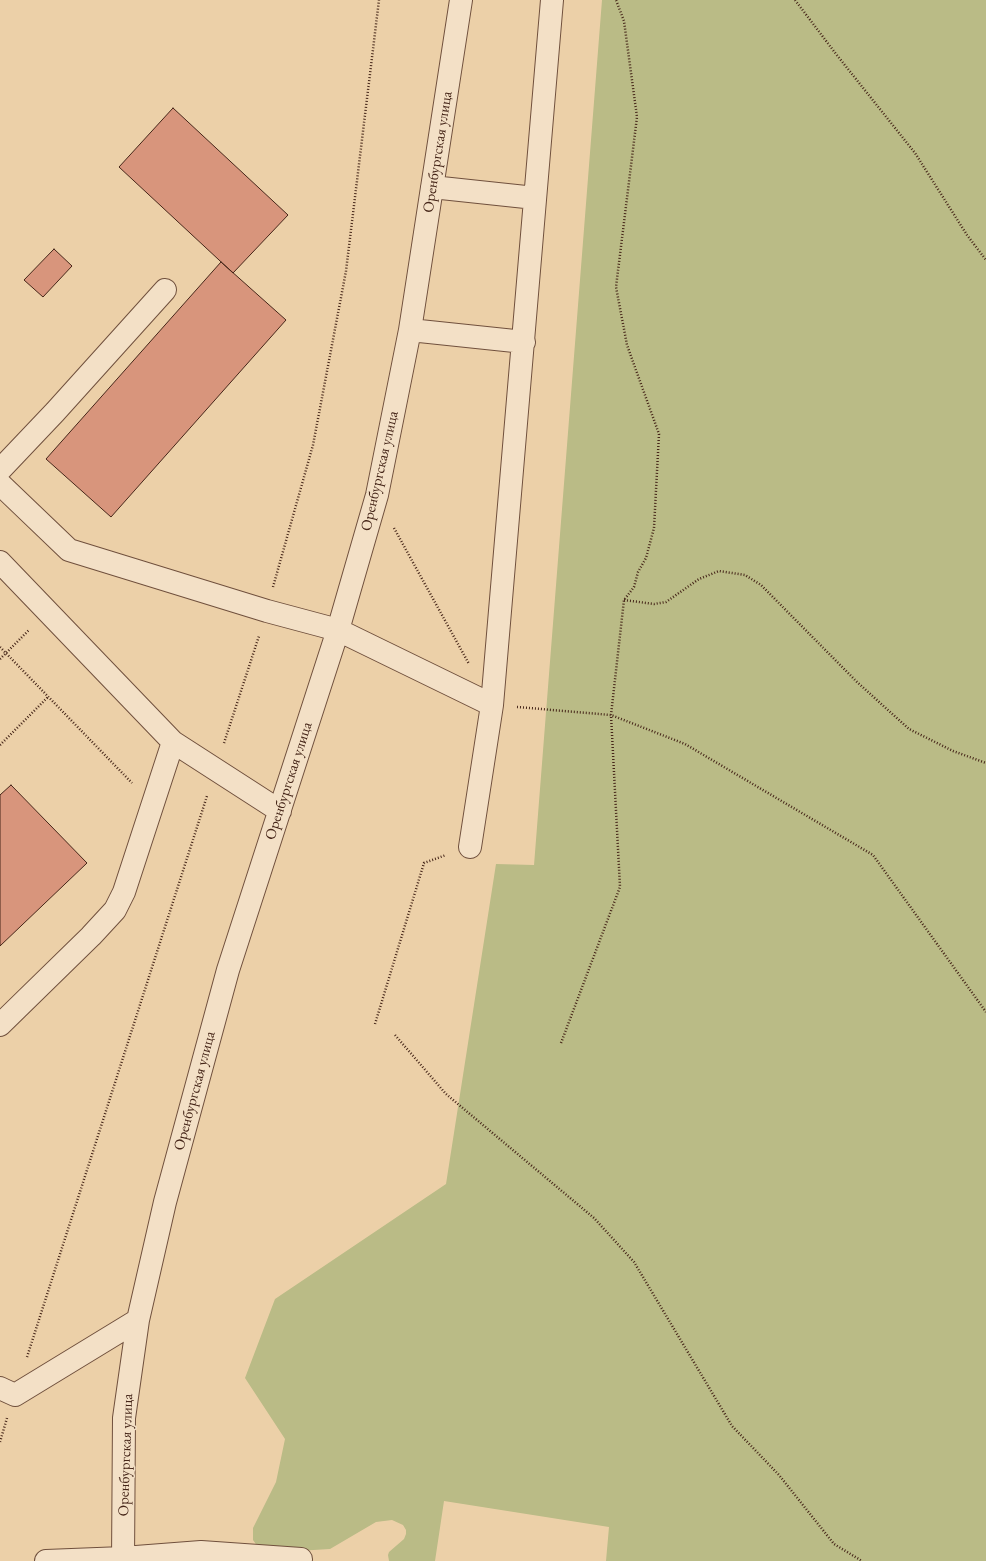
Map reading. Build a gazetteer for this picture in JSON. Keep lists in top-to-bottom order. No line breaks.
{"streets":{"street":["Оренбургская улица"]}}
